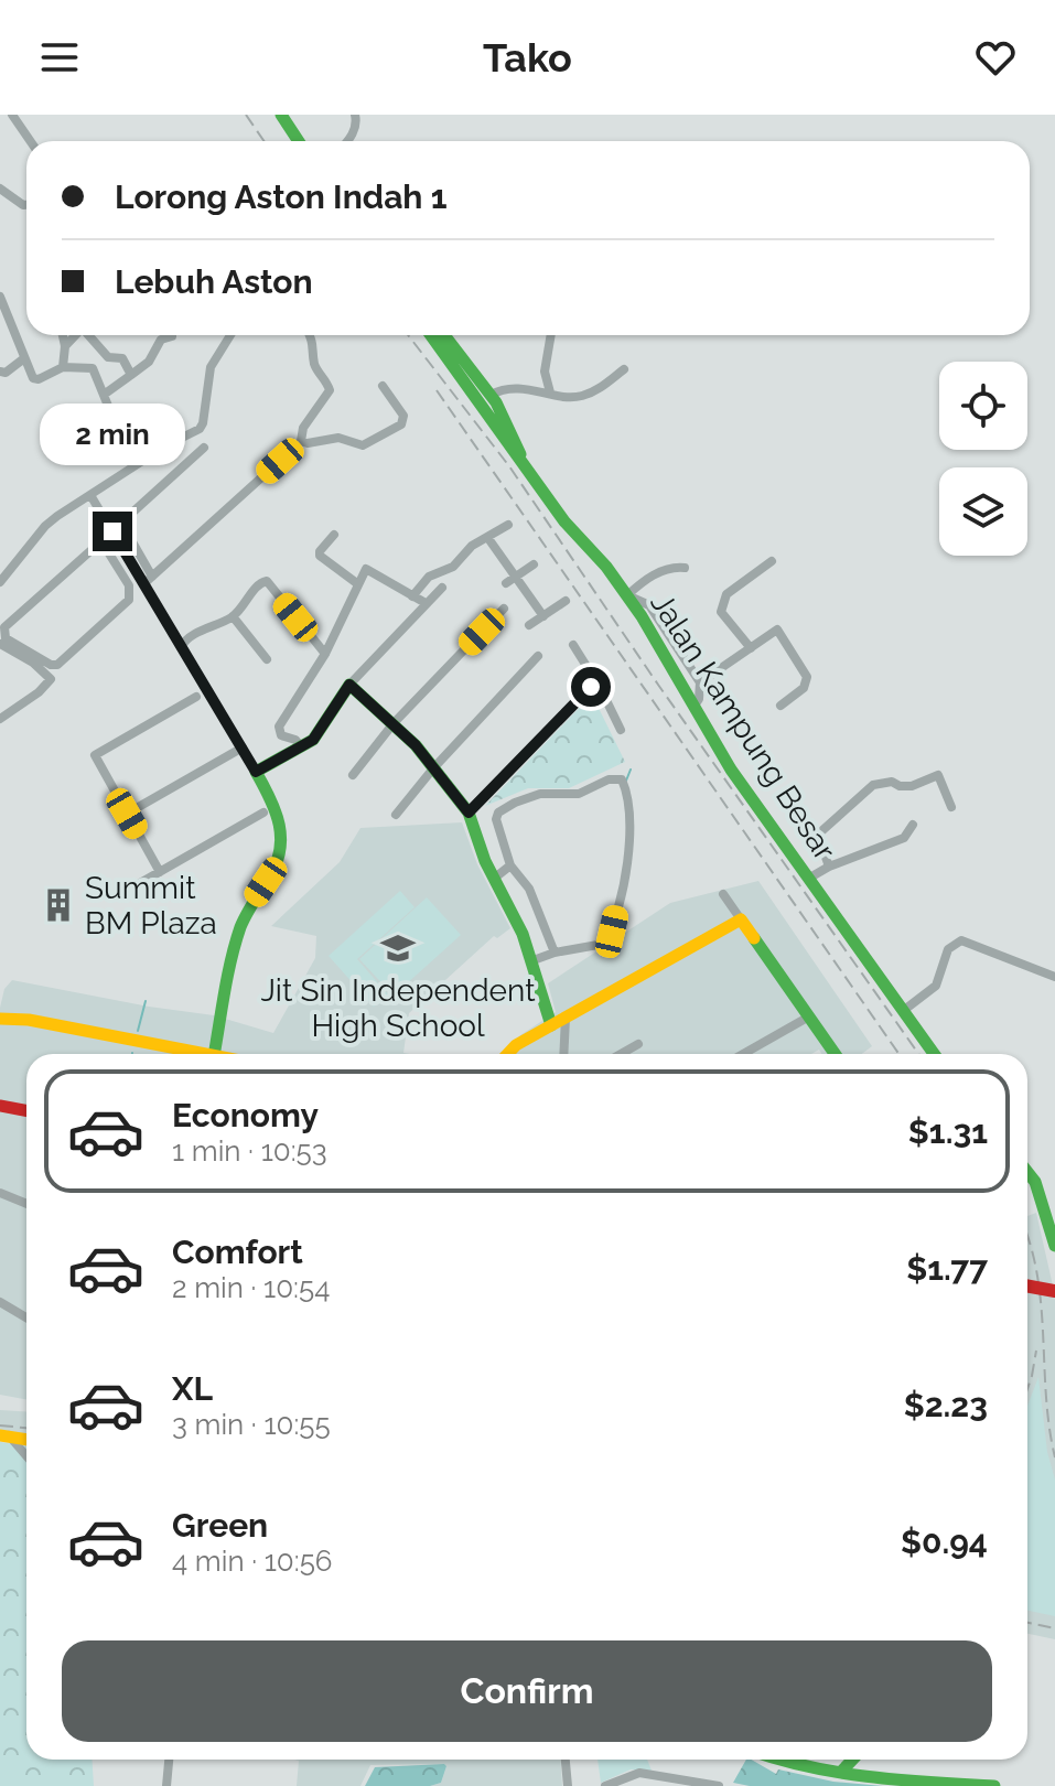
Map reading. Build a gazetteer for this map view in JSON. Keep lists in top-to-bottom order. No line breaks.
{"streets":{"street":["Jalan Kampung Besar"]},"places":{"building":["Summit BM Plaza"],"school or university":["Jit Sin Independent High School"]},"page":{"header":"Tako","banner":["Lorong Aston Indah 1","Lebuh Aston"],"bubble":"2 min","list":[{"name":"Economy","note":"1 min · 10:53","value":"$1.31"},{"name":"Comfort","note":"2 min · 10:54","value":"$1.77"},{"name":"XL","note":"3 min · 10:55","value":"$2.23"},{"name":"Green","note":"4 min · 10:56","value":"$0.94"}],"buttons":"Confirm"}}
